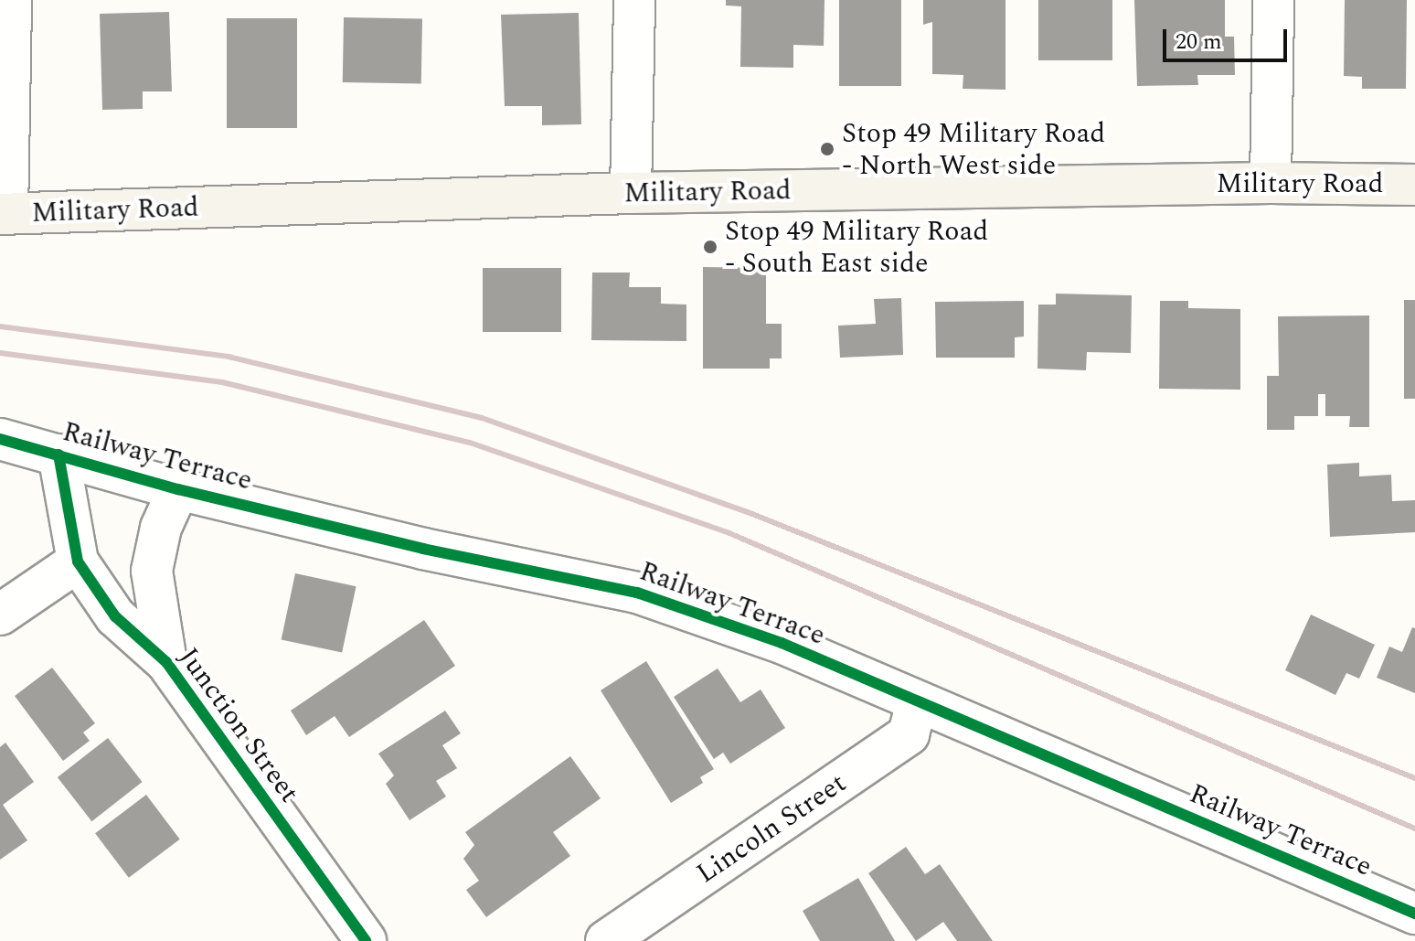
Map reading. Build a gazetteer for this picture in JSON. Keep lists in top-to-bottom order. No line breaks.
{"streets":{"main road":["Military Road"],"street":["Railway Terrace","Junction Street","Lincoln Street"]},"crossings":[["Railway Terrace","Junction Street"],["Railway Terrace","Lincoln Street"]],"places":["Stop 49 Military Road - North West side","Stop 49 Military Road - South East side"],"scale_bar":"20 m"}
